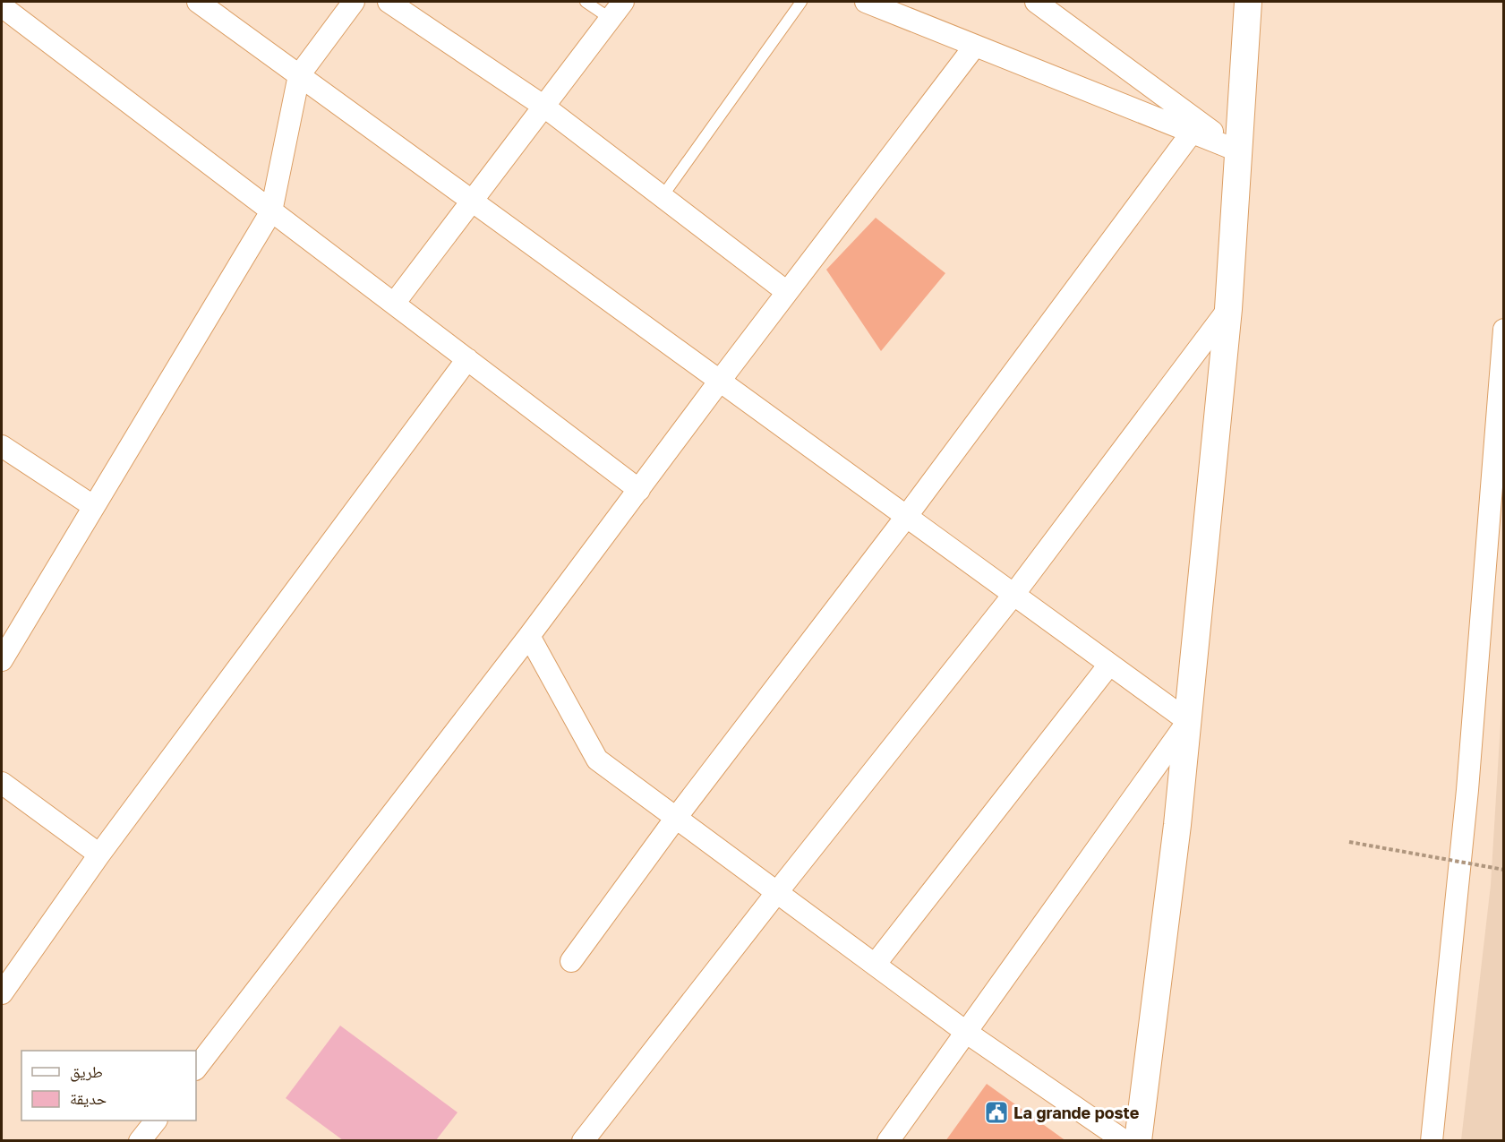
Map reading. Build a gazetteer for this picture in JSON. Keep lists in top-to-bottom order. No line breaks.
{"places":{"public building":["La grande poste"]},"legend":["طريق","حديقة"]}
